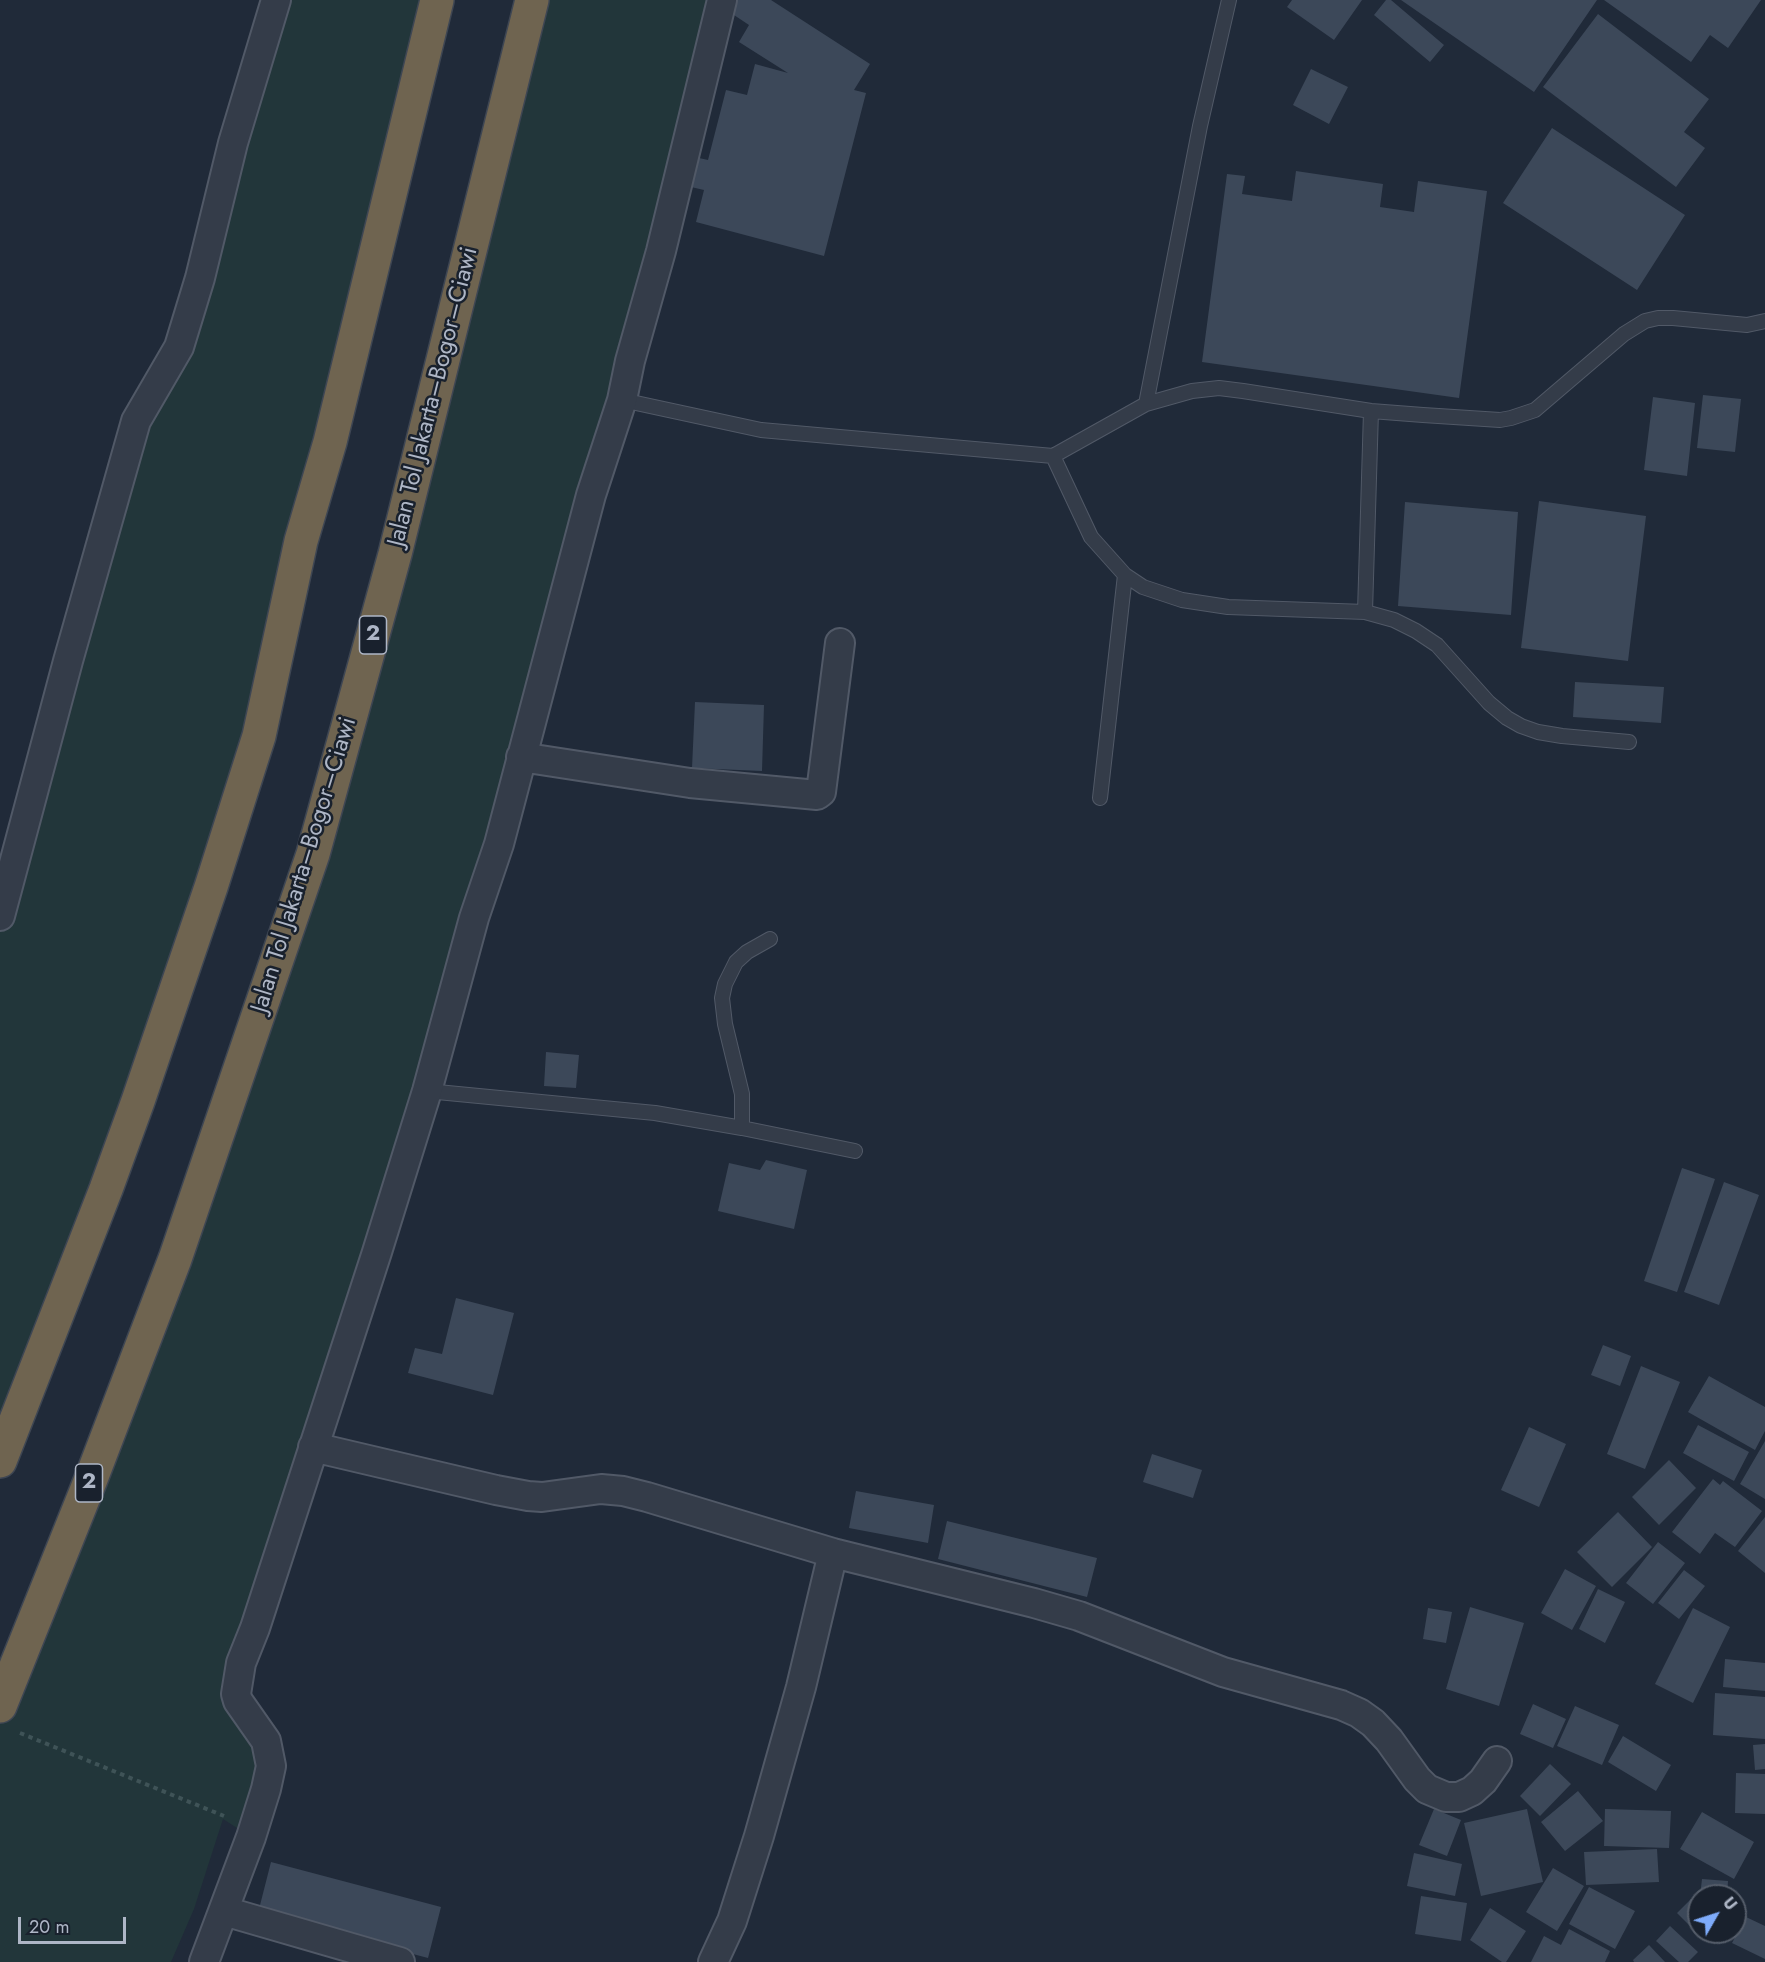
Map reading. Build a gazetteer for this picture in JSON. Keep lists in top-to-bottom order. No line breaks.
{"streets":{"highway":["Jalan Tol Jakarta–Bogor–Ciawi","2"]},"scale_bar":"20 m","north":"top right"}
